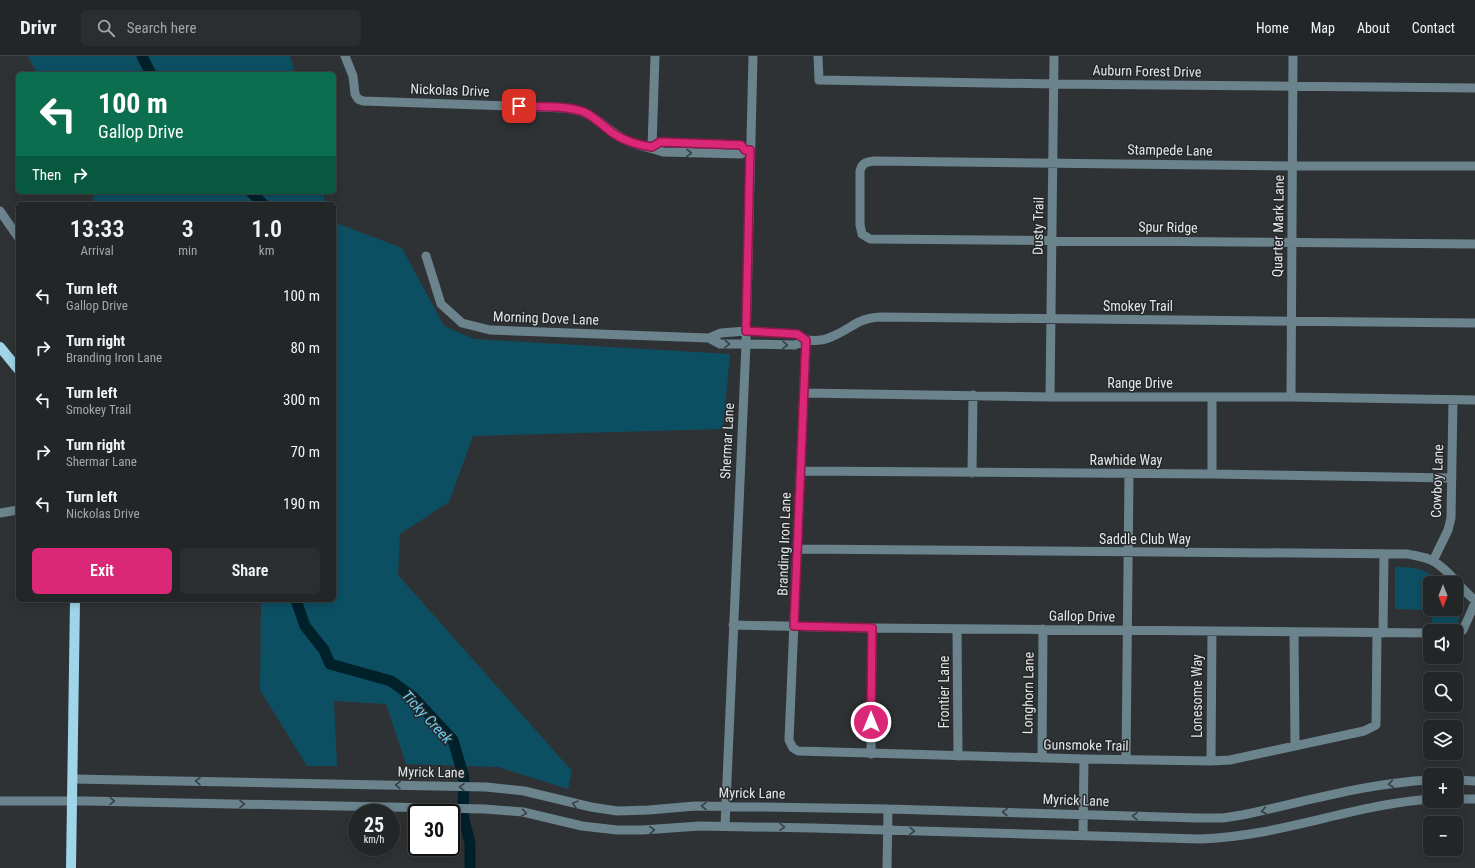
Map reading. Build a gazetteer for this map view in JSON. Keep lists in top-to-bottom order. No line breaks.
{"streets":{"street":["Auburn Forest Drive","Nickolas Drive","Stampede Lane","Dusty Trail","Quarter Mark Lane","Spur Ridge","Smokey Trail","Morning Dove Lane","Range Drive","Shermar Lane","Rawhide Way","Cowboy Lane","Saddle Club Way","Branding Iron Lane","Gallop Drive","Frontier Lane","Longhorn Lane","Lonesome Way","Gunsmoke Trail","Myrick Lane"]},"crossings":[["Auburn Forest Drive","Dusty Trail"],["Auburn Forest Drive","Quarter Mark Lane"],["Nickolas Drive","Shermar Lane"],["Stampede Lane","Dusty Trail"],["Stampede Lane","Quarter Mark Lane"],["Stampede Lane","Spur Ridge"],["Dusty Trail","Spur Ridge"],["Dusty Trail","Smokey Trail"],["Dusty Trail","Range Drive"],["Quarter Mark Lane","Spur Ridge"],["Quarter Mark Lane","Smokey Trail"],["Quarter Mark Lane","Range Drive"],["Smokey Trail","Morning Dove Lane"],["Smokey Trail","Shermar Lane"],["Smokey Trail","Branding Iron Lane"],["Morning Dove Lane","Shermar Lane"],["Range Drive","Cowboy Lane"],["Range Drive","Branding Iron Lane"],["Shermar Lane","Gallop Drive"],["Shermar Lane","Myrick Lane"],["Rawhide Way","Cowboy Lane"],["Rawhide Way","Branding Iron Lane"],["Cowboy Lane","Saddle Club Way"],["Saddle Club Way","Branding Iron Lane"],["Branding Iron Lane","Gallop Drive"],["Branding Iron Lane","Gunsmoke Trail"],["Gallop Drive","Frontier Lane"],["Gallop Drive","Longhorn Lane"],["Gallop Drive","Lonesome Way"],["Gallop Drive","Gunsmoke Trail"],["Frontier Lane","Gunsmoke Trail"],["Longhorn Lane","Gunsmoke Trail"],["Lonesome Way","Gunsmoke Trail"]],"water":["Ticky Creek"],"north":"bottom","page":{"header":"Drivr","search":"Search here","nav":["Home","Map","About","Contact"],"turn":["100 m","Gallop Drive"],"then":"Then","eta":["13:33","Arrival","3","min","1.0","km"],"list":[{"name":"Turn left","note":"Gallop Drive","value":"100 m"},{"name":"Turn right","note":"Branding Iron Lane","value":"80 m"},{"name":"Turn left","note":"Smokey Trail","value":"300 m"},{"name":"Turn right","note":"Shermar Lane","value":"70 m"},{"name":"Turn left","note":"Nickolas Drive","value":"190 m"}],"buttons":["Exit","Share"],"map_buttons":["+","−"],"speed":"25 km/h","limit":"30"}}
